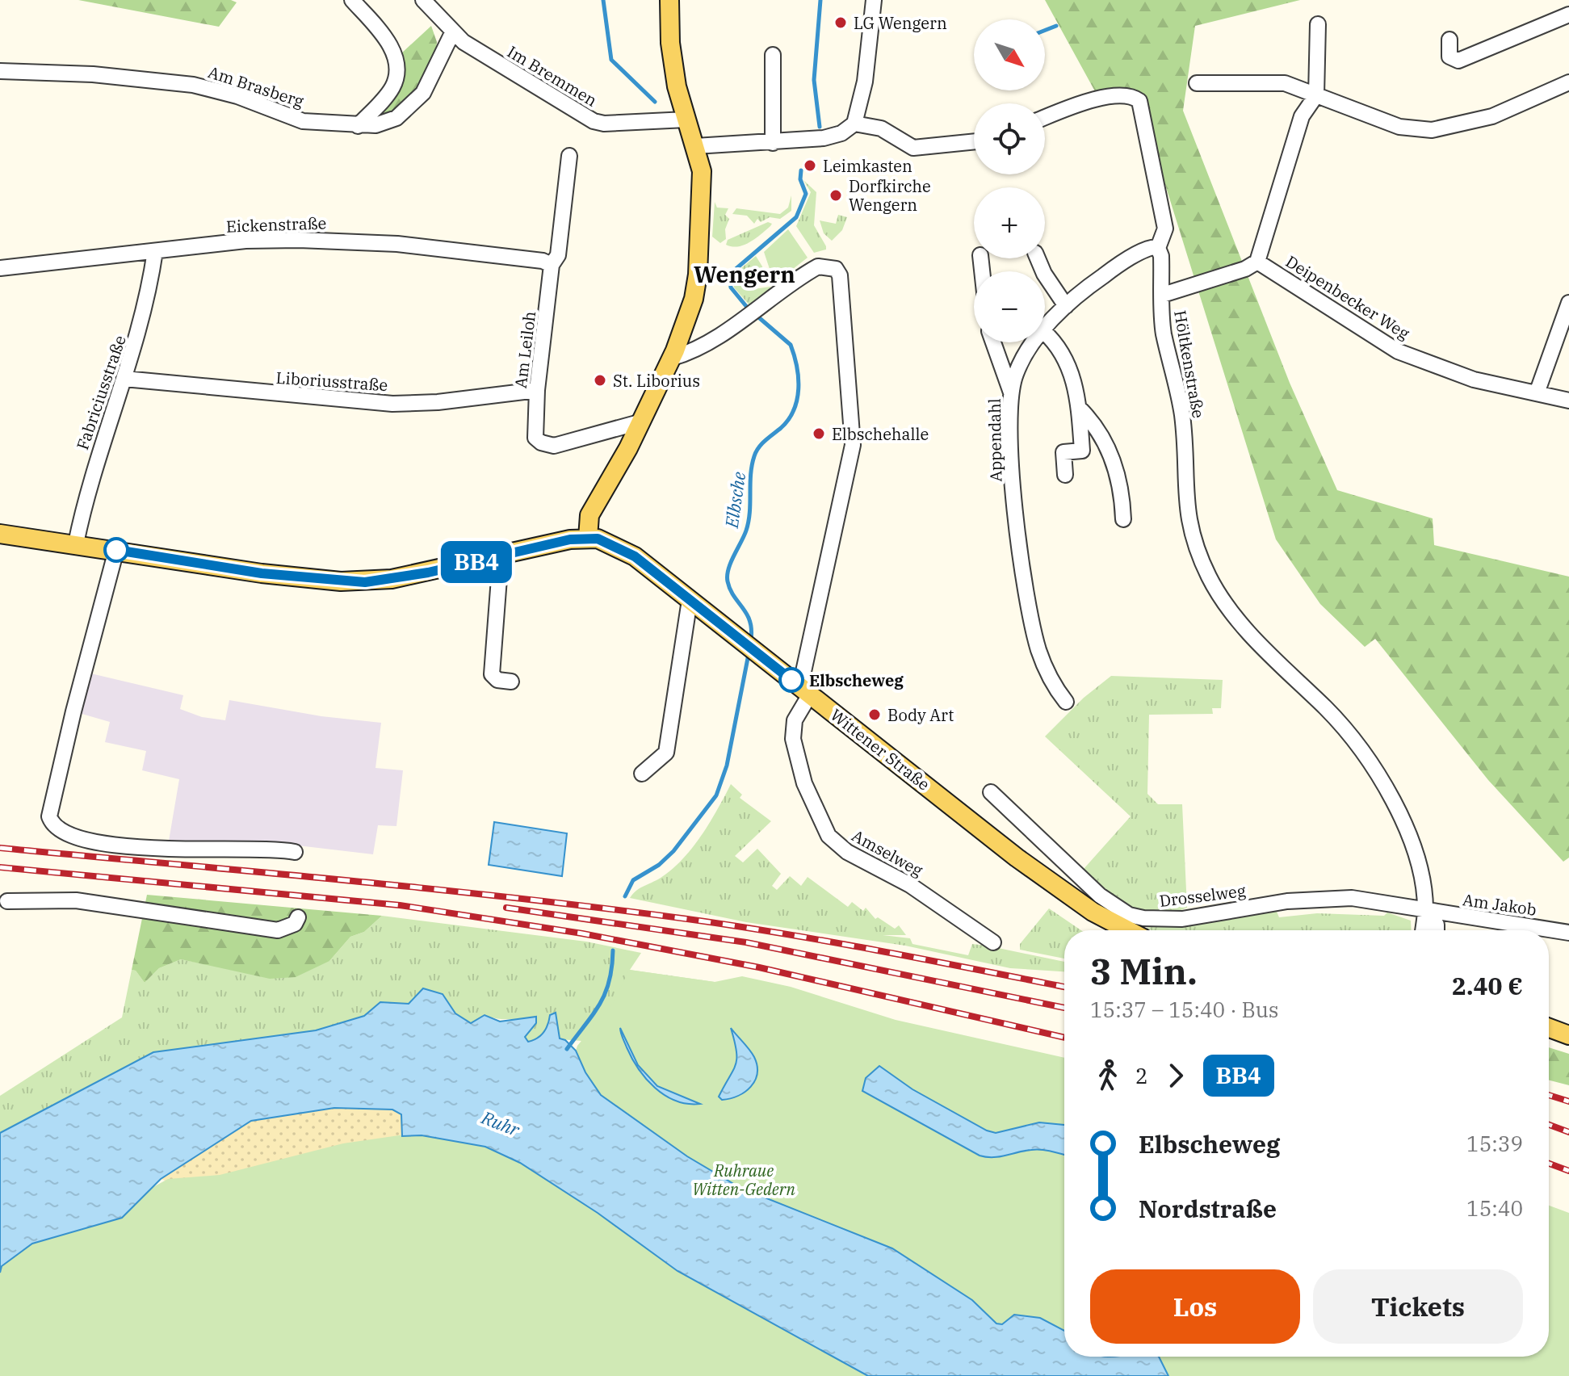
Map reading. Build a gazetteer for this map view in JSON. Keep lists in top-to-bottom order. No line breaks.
{"streets":{"main road":["Wittener Straße"],"street":["Im Bremmen","Am Brasberg","Eickenstraße","Deipenbecker Weg","Am Leiloh","Höltkenstraße","Liboriusstraße","Fabriciusstraße","Appendahl","Amselweg","Drosselweg","Am Jakob"]},"crossings":[["Im Bremmen","Am Brasberg"],["Eickenstraße","Am Leiloh"],["Eickenstraße","Fabriciusstraße"],["Deipenbecker Weg","Höltkenstraße"],["Am Leiloh","Liboriusstraße"],["Höltkenstraße","Drosselweg"],["Höltkenstraße","Am Jakob"],["Liboriusstraße","Fabriciusstraße"],["Wittener Straße","Amselweg"],["Drosselweg","Am Jakob"]],"districts":["Wengern"],"water":["Elbsche","Ruhr"],"parks":["Ruhraue Witten-Gedern"],"places":["LG Wengern","Leimkasten","Dorfkirche Wengern","St. Liborius","Elbschehalle","Elbscheweg","Body Art"],"lines":["bus line BB4"],"north":"bottom right","page":{"on_map":"BB4","map_buttons":["+","−"],"heading":["3 Min.","15:37 – 15:40 · Bus","2.40 €"],"legs":["2","BB4"],"list":[{"name":"Elbscheweg","value":"15:39"},{"name":"Nordstraße","value":"15:40"}],"buttons":["Los","Tickets"]}}
